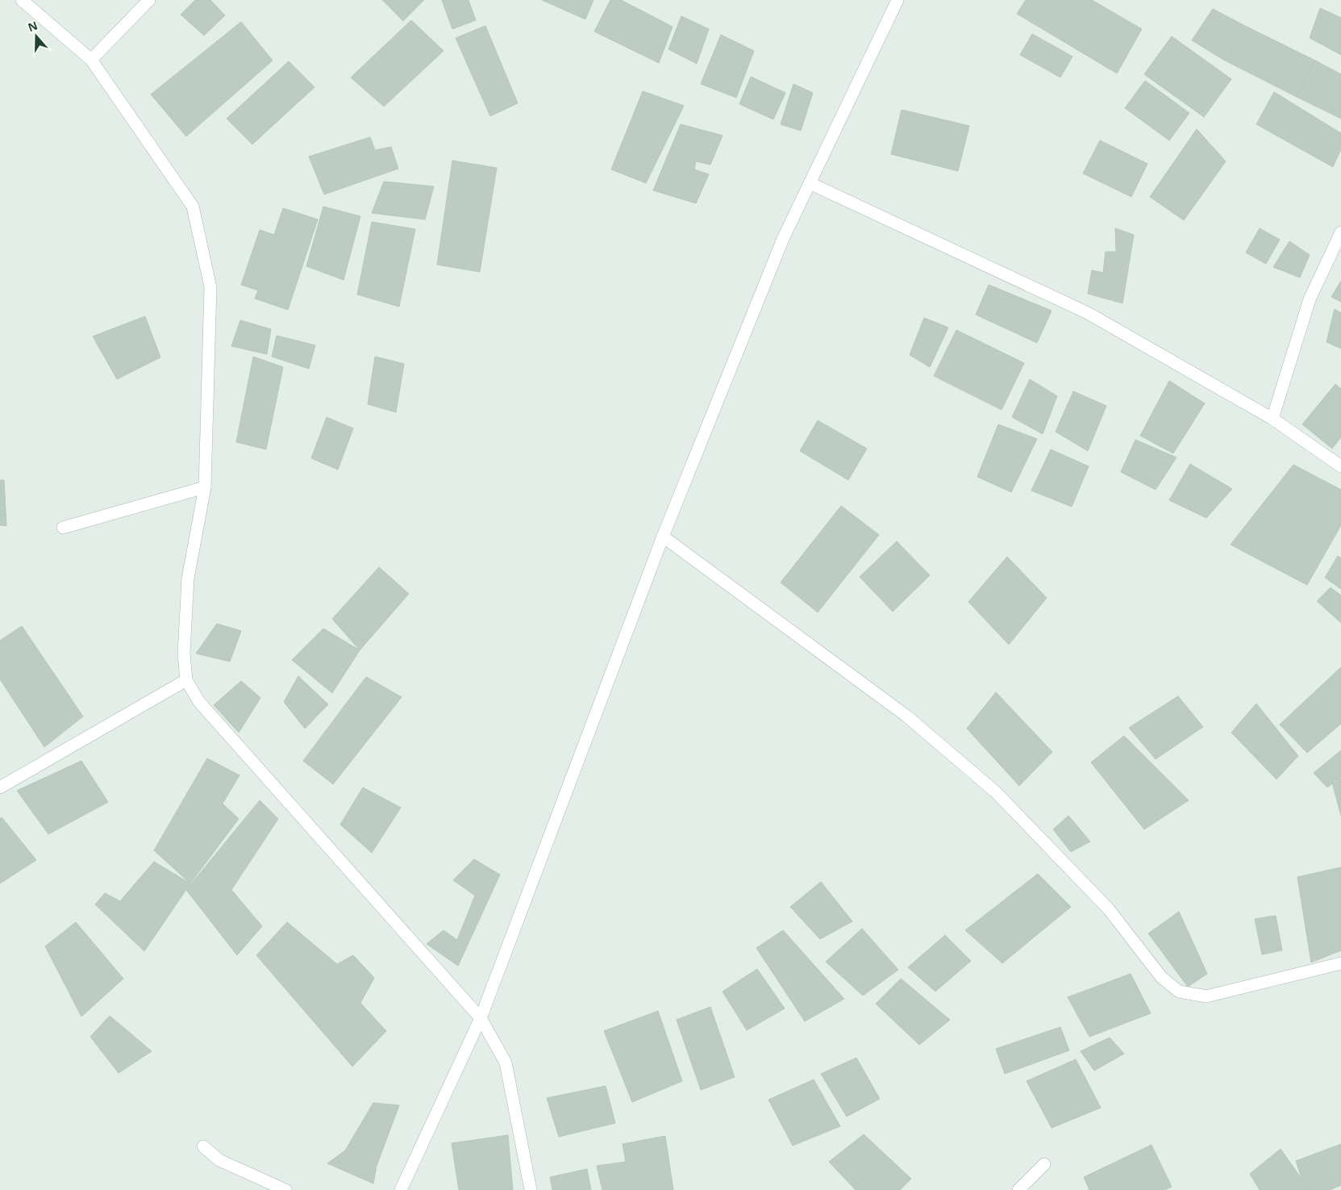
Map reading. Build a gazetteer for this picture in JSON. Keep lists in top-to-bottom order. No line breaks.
{"north":"top"}
